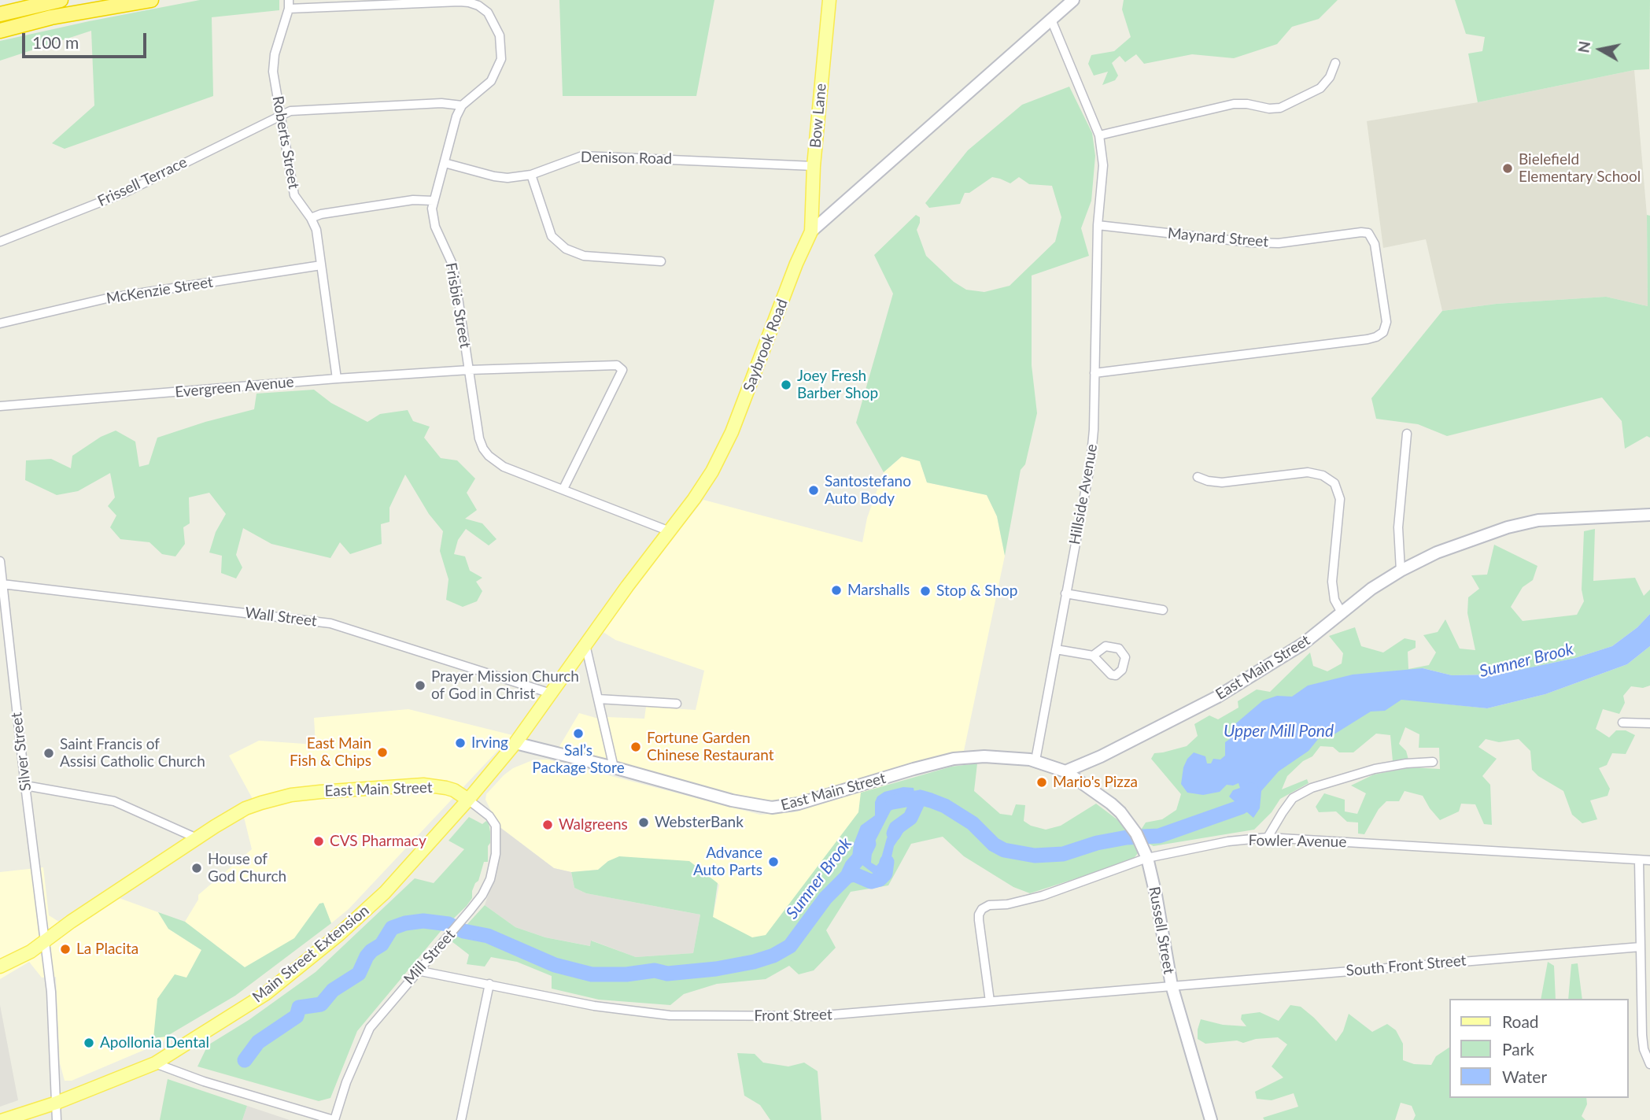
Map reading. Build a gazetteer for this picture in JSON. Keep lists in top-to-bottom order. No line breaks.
{"streets":{"main road":["Bow Lane","Saybrook Road","East Main Street","Russell Street","Main Street Extension"],"street":["Roberts Street","Denison Road","Frissell Terrace","Maynard Street","McKenzie Street","Frisbie Street","Evergreen Avenue","Hillside Avenue","Wall Street","Silver Street","Fowler Avenue","Mill Street","South Front Street","Front Street"]},"crossings":[["Bow Lane","Denison Road"],["Bow Lane","Saybrook Road"],["Roberts Street","Frissell Terrace"],["Roberts Street","McKenzie Street"],["Roberts Street","Evergreen Avenue"],["Denison Road","Frisbie Street"],["Frissell Terrace","Frisbie Street"],["Maynard Street","Hillside Avenue"],["Frisbie Street","Saybrook Road"],["Frisbie Street","Evergreen Avenue"],["Saybrook Road","Hillside Avenue"],["Saybrook Road","Wall Street"],["Saybrook Road","East Main Street"],["Hillside Avenue","East Main Street"],["Wall Street","Silver Street"],["East Main Street","Silver Street"],["East Main Street","Russell Street"],["East Main Street","Main Street Extension"],["East Main Street","Mill Street"],["Silver Street","Main Street Extension"],["Fowler Avenue","Russell Street"],["Fowler Avenue","Front Street"],["Russell Street","South Front Street"],["Russell Street","Front Street"],["Main Street Extension","Mill Street"],["Mill Street","Front Street"],["South Front Street","Front Street"]],"water":["Sumner Brook","Upper Mill Pond"],"places":["Bielefield Elementary School","Joey Fresh Barber Shop","Santostefano Auto Body","Marshalls","Stop & Shop","Prayer Mission Church of God in Christ","Sal’s Package Store","Irving","Fortune Garden Chinese Restaurant","East Main Fish & Chips","Saint Francis of Assisi Catholic Church","Mario's Pizza","WebsterBank","Walgreens","CVS Pharmacy","Advance Auto Parts","House of God Church","La Placita","Apollonia Dental"],"legend":["Road","Park","Water"],"scale_bar":"100 m","north":"left"}
